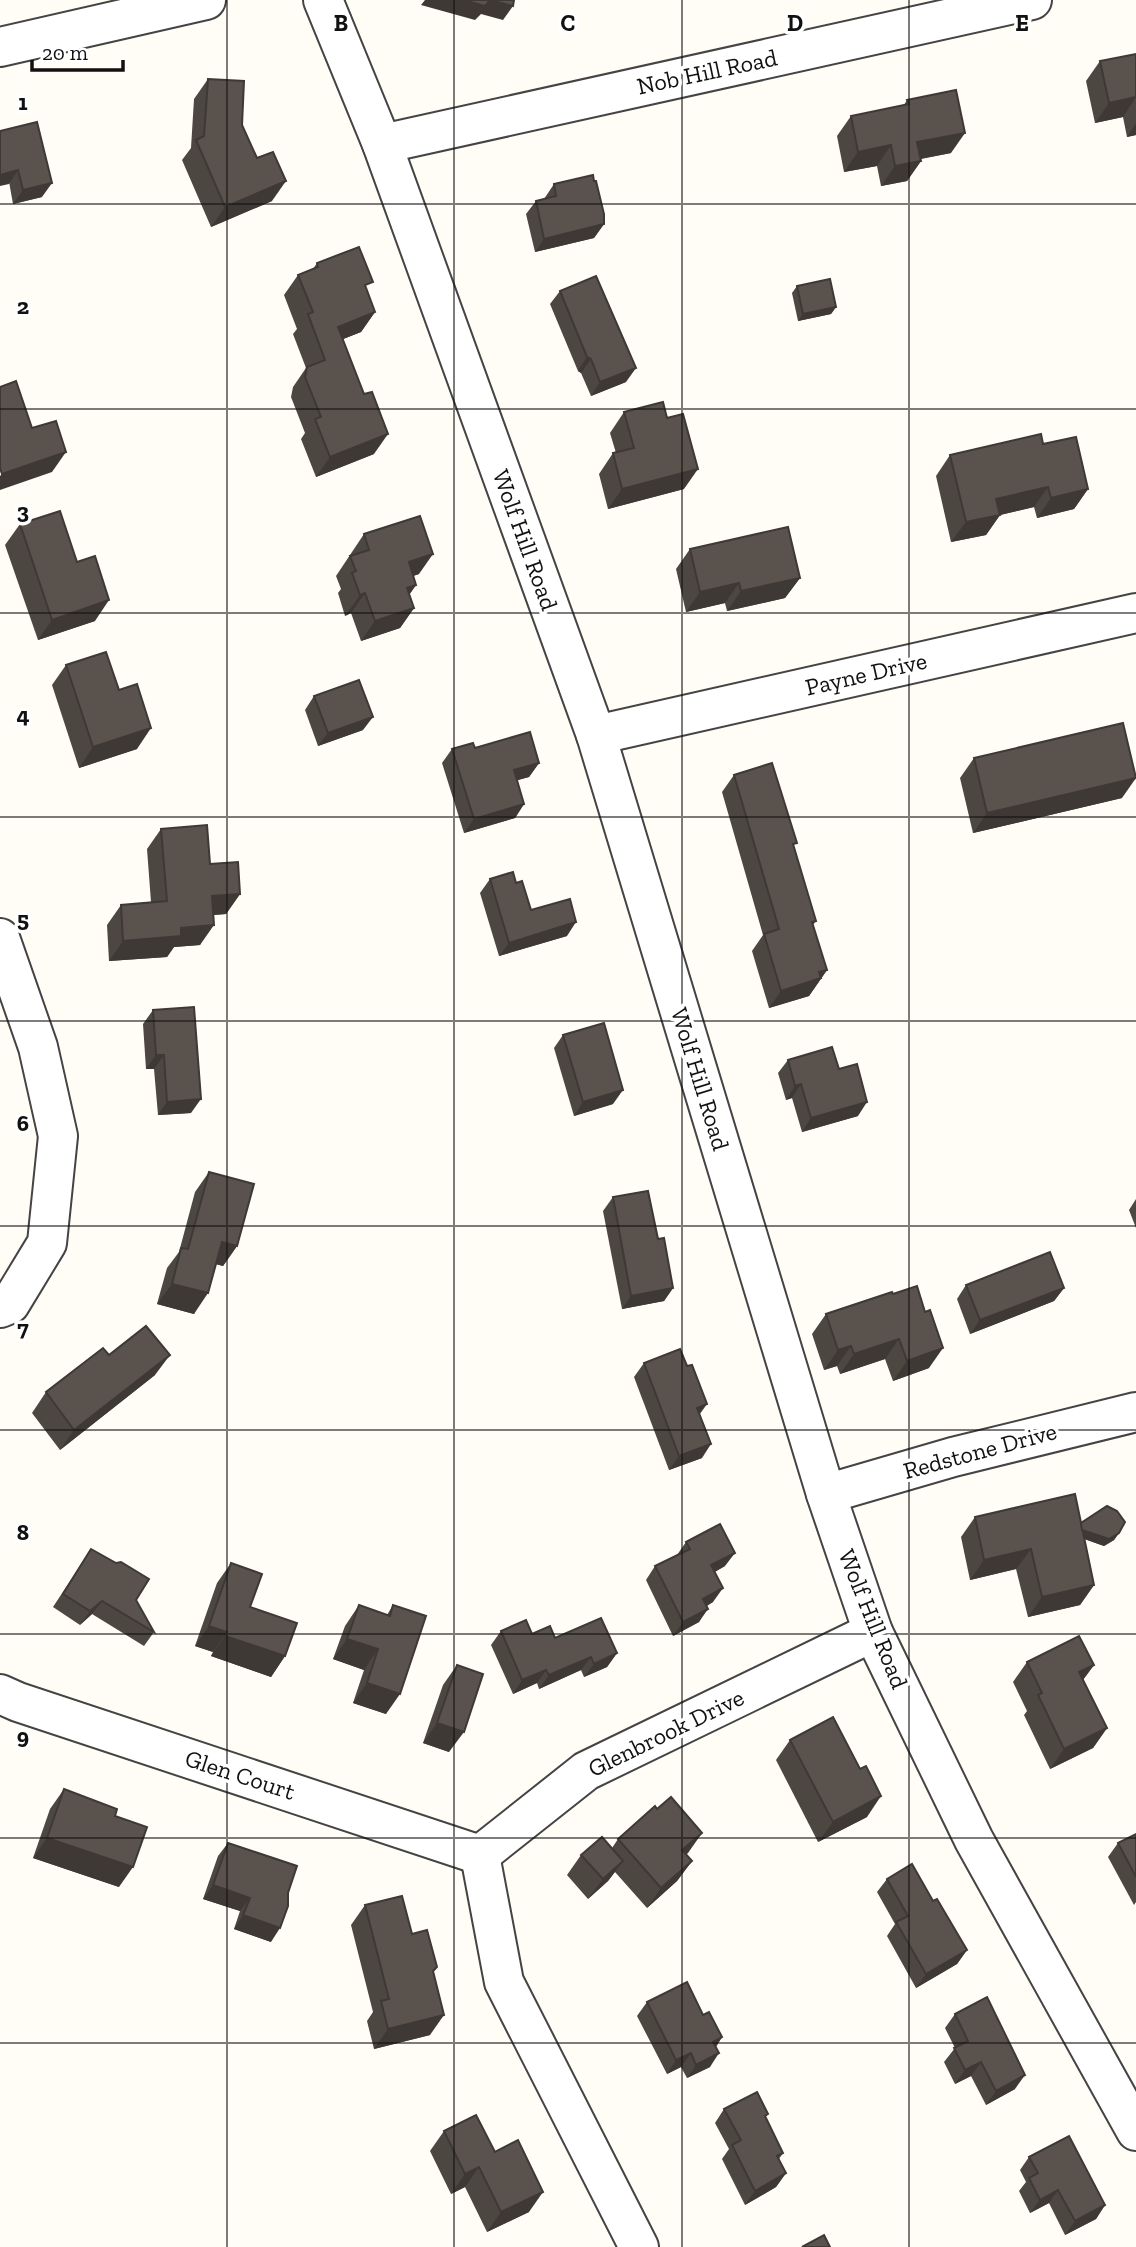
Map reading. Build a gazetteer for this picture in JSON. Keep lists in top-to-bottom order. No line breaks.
{"streets":{"street":["Nob Hill Road","Wolf Hill Road","Payne Drive","Redstone Drive","Glenbrook Drive","Glen Court"]},"crossings":[["Nob Hill Road","Wolf Hill Road"],["Wolf Hill Road","Payne Drive"],["Wolf Hill Road","Redstone Drive"],["Wolf Hill Road","Glenbrook Drive"],["Glenbrook Drive","Glen Court"]],"scale_bar":"20 m","grid":{"columns":["B","C","D","E"],"rows":["1","2","3","4","5","6","7","8","9"]}}
